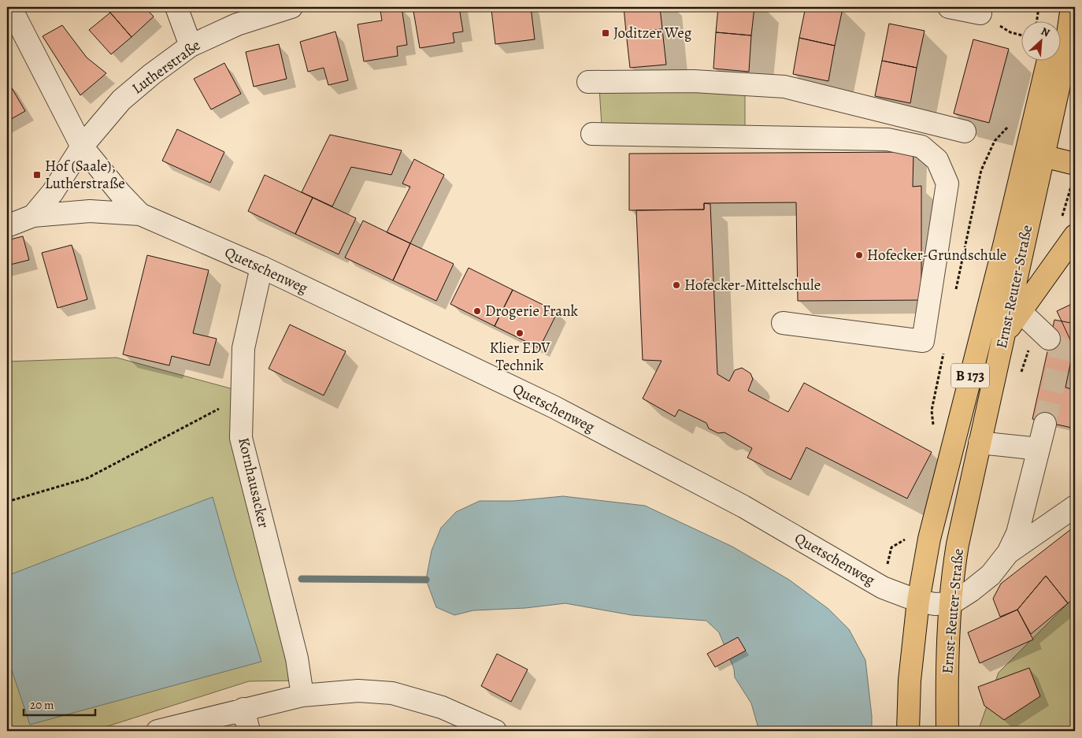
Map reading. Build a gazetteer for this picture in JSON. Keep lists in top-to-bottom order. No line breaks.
{"streets":{"main road":["Ernst-Reuter-Straße","B 173"],"street":["Lutherstraße","Quetschenweg","Kornhausacker"]},"crossings":[["Lutherstraße","Quetschenweg"],["Quetschenweg","Ernst-Reuter-Straße"],["Quetschenweg","Kornhausacker"]],"places":{"transit":["Joditzer Weg","Hof (Saale), Lutherstraße"],"other":["Hofecker-Grundschule","Hofecker-Mittelschule","Drogerie Frank","Klier EDV Technik"]},"scale_bar":"20 m","north":"top right"}
